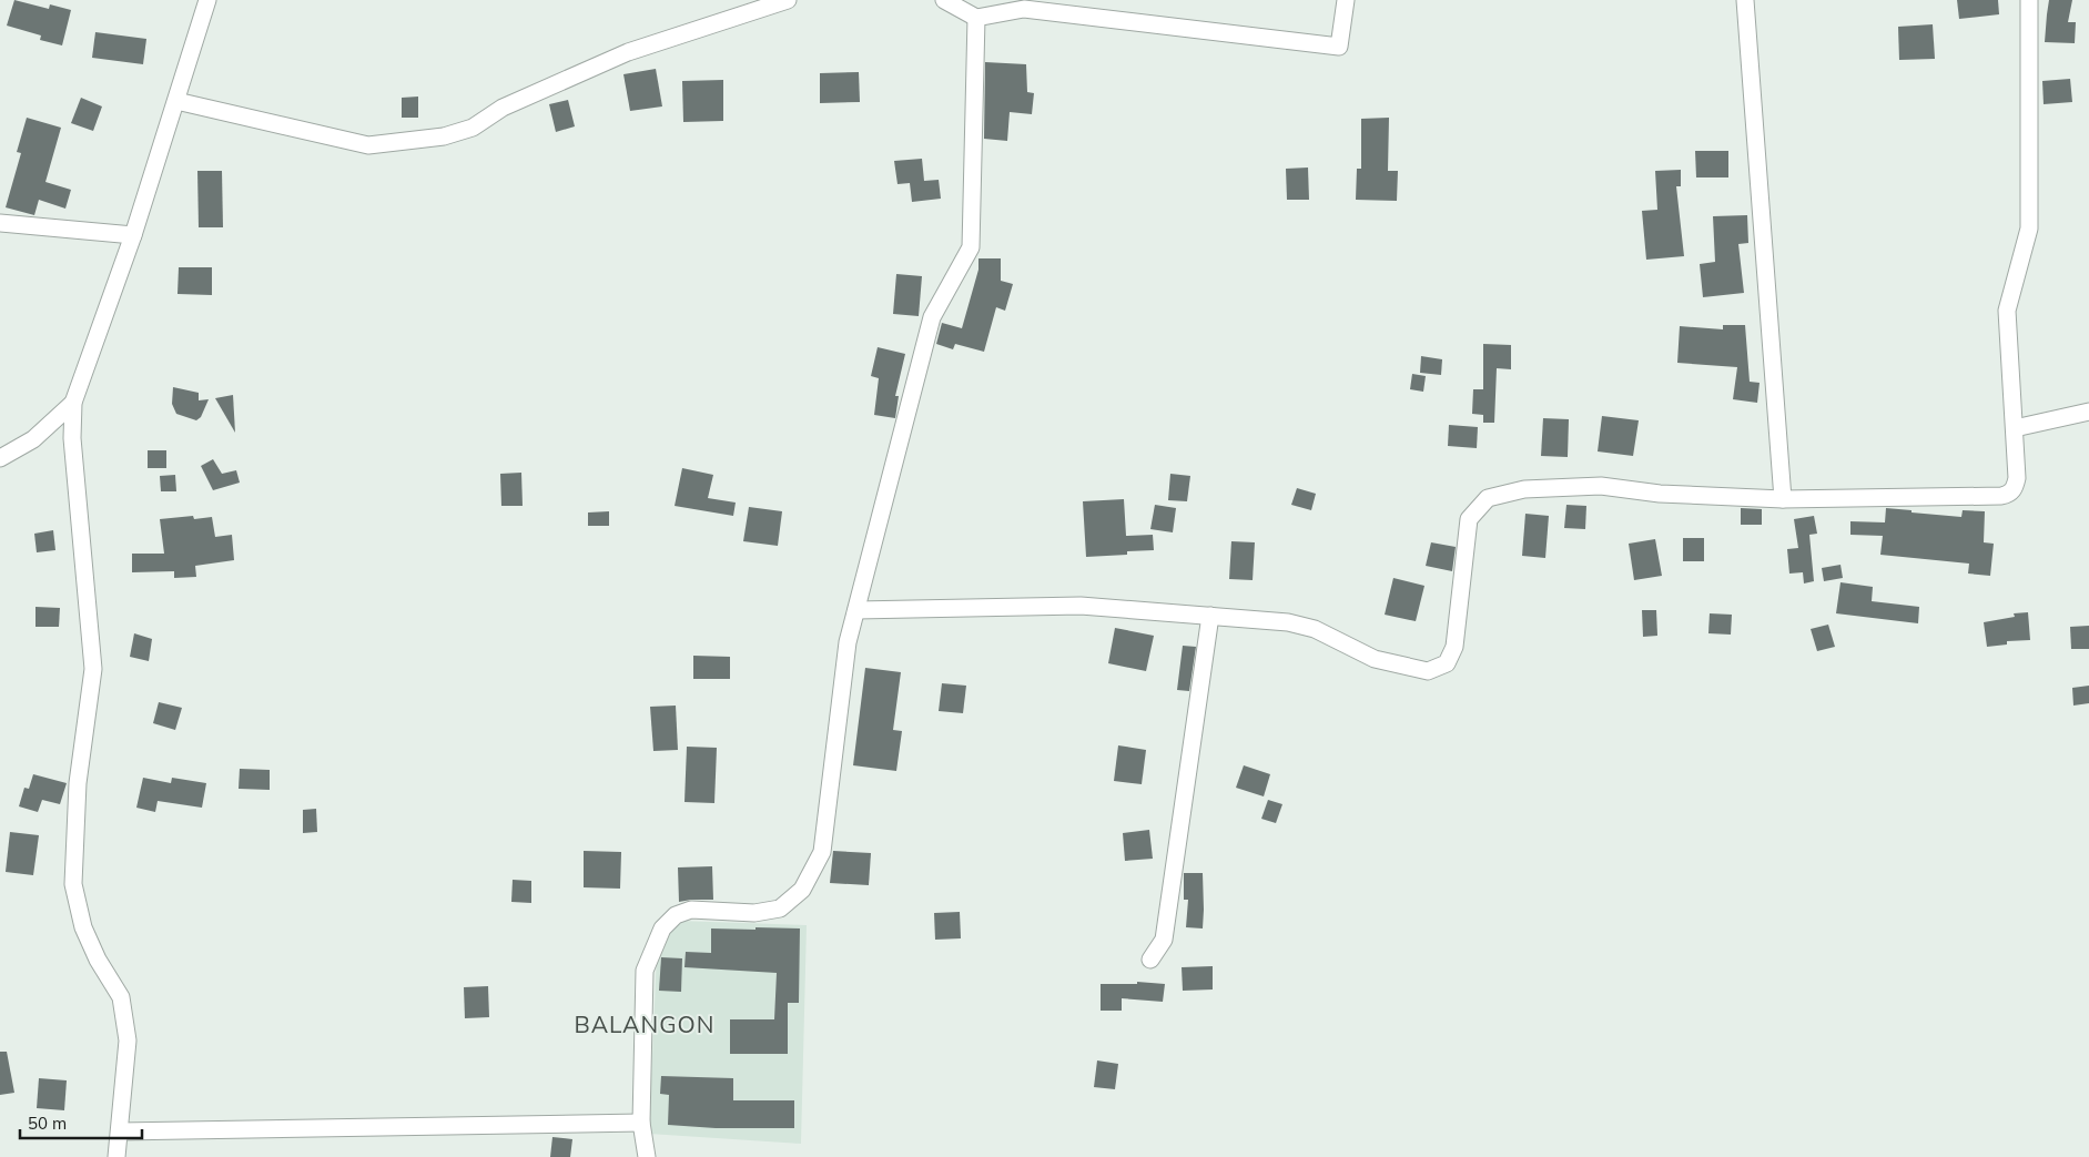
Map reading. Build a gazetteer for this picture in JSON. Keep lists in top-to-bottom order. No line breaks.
{"districts":["BALANGON"],"scale_bar":"50 m"}
